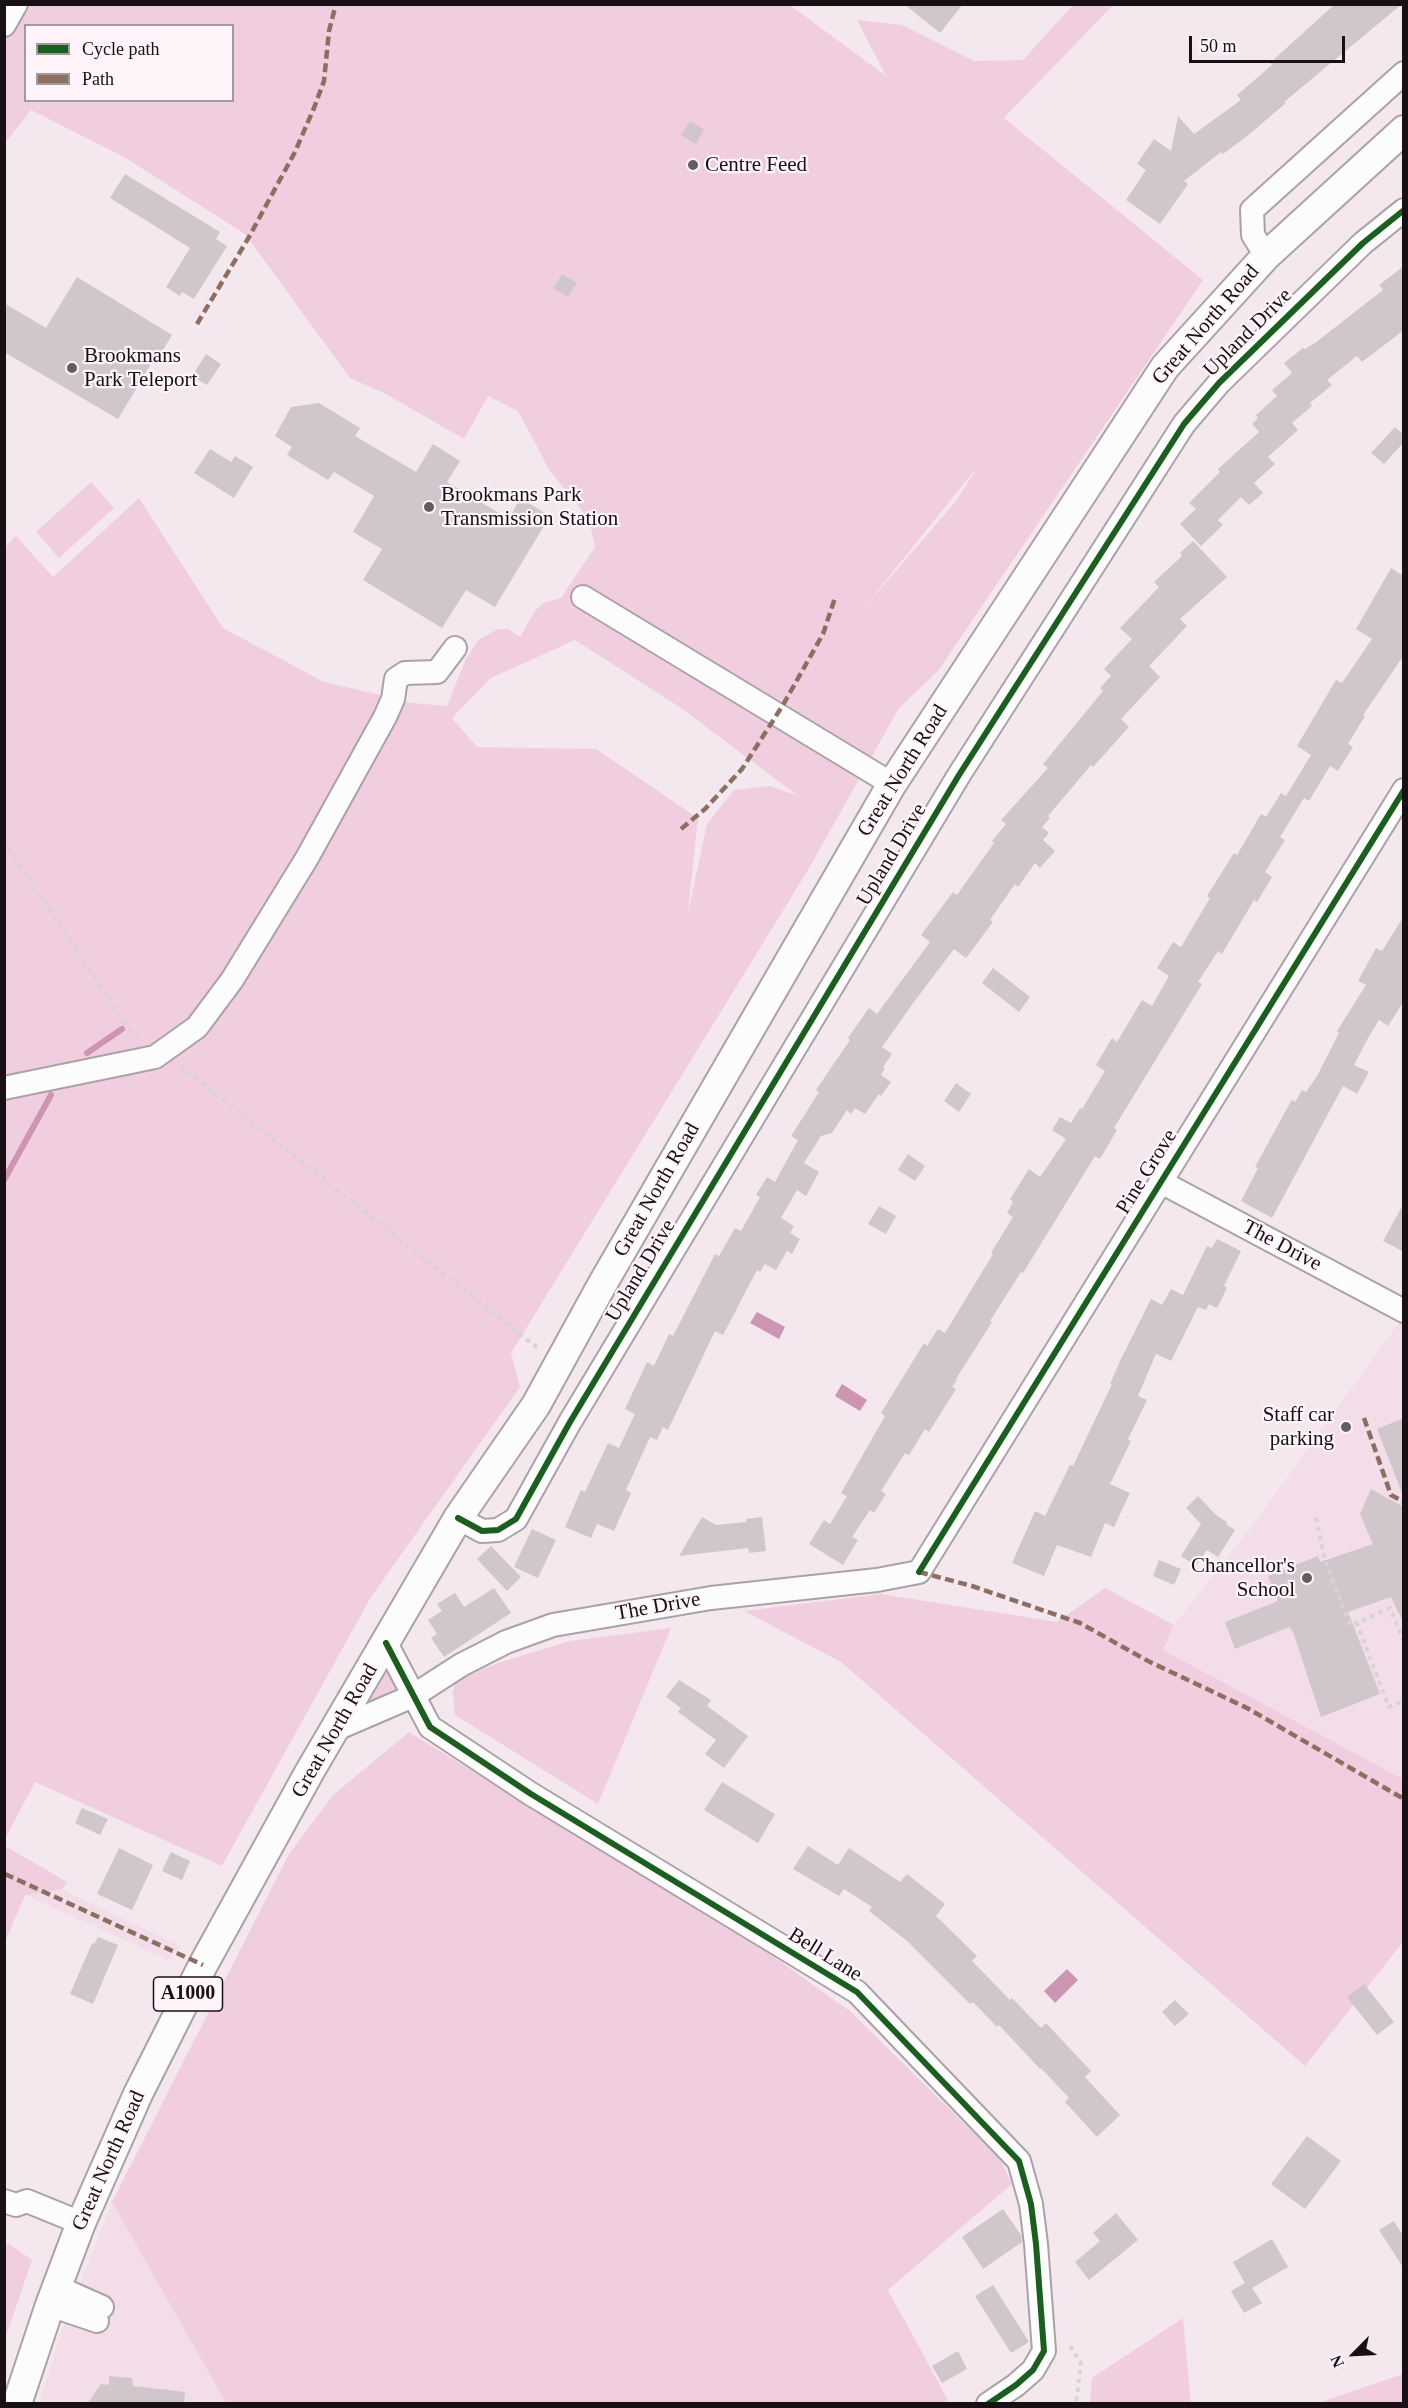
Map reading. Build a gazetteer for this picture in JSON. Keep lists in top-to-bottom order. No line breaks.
{"streets":{"main road":["Great North Road","A1000"],"street":["Upland Drive","Pine Grove","The Drive","Bell Lane"]},"crossings":[["Great North Road","Upland Drive"],["Great North Road","Bell Lane"],["Pine Grove","The Drive"],["The Drive","Bell Lane"]],"places":["Centre Feed","Brookmans Park Teleport","Brookmans Park Transmission Station","Staff car parking","Chancellor's School"],"legend":["Cycle path","Path"],"scale_bar":"50 m","north":"bottom left"}
